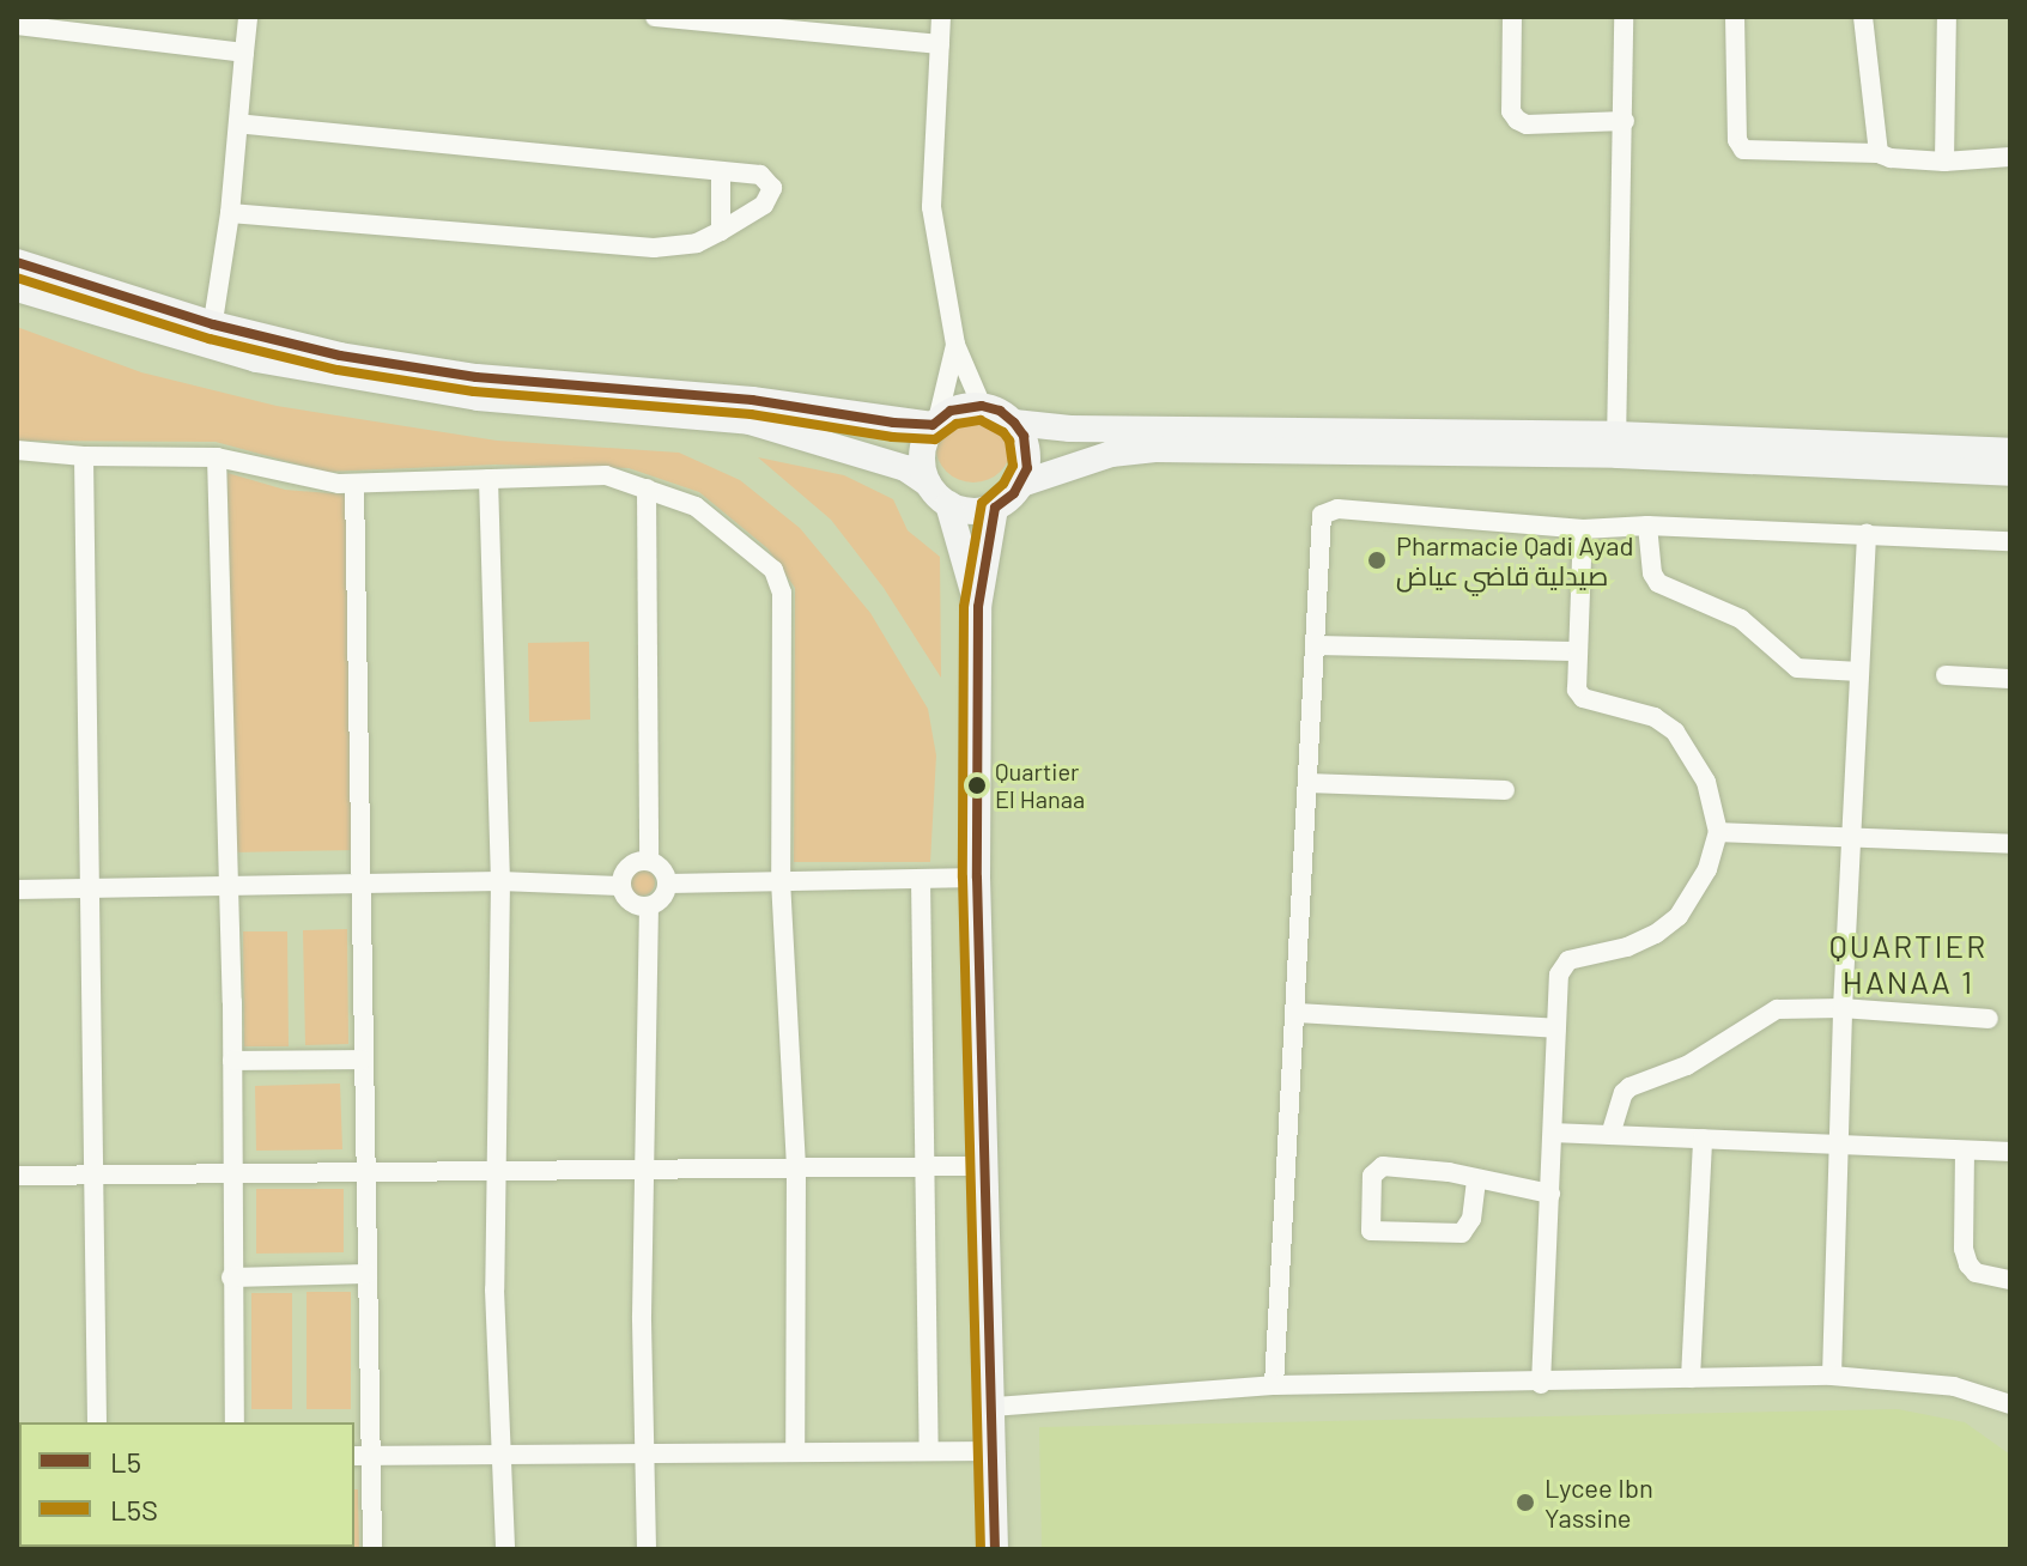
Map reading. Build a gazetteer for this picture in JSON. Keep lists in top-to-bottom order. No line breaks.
{"districts":["QUARTIER HANAA 1"],"places":["Pharmacie Qadi Ayad صيدلية قاضي عياض","Quartier El Hanaa","Lycee Ibn Yassine"],"lines":["transit line L5","transit line L5S"],"legend":["L5","L5S"]}
